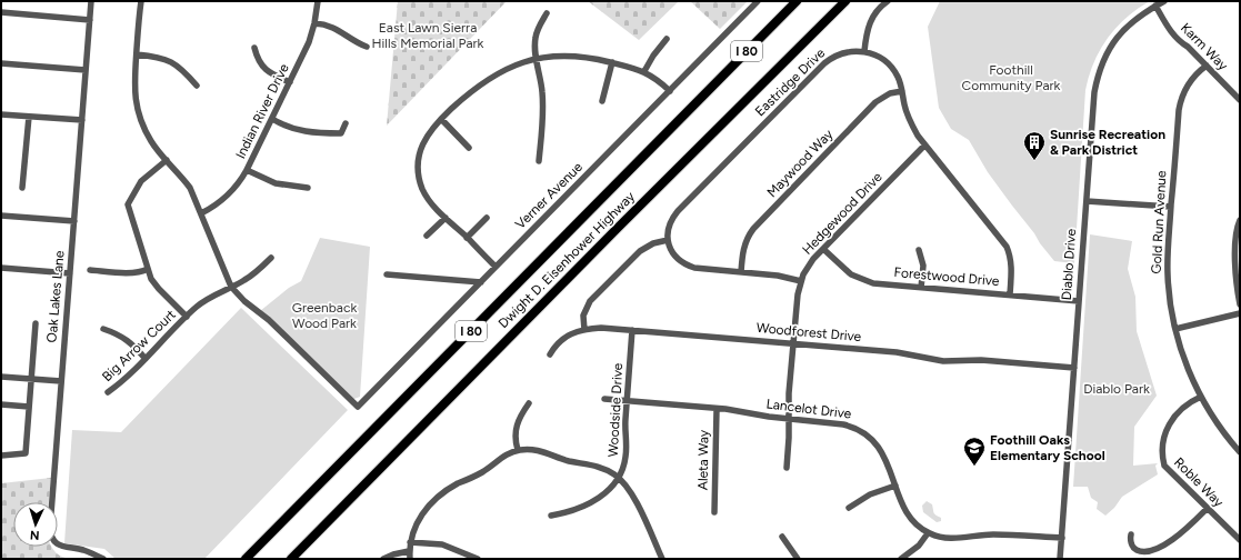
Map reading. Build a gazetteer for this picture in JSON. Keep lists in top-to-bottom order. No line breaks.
{"streets":{"highway":["I 80","Dwight D. Eisenhower Highway"],"street":["Karm Way","Eastridge Drive","Indian River Drive","Maywood Way","Verner Avenue","Hedgewood Drive","Gold Run Avenue","Diablo Drive","Forestwood Drive","Oak Lakes Lane","Woodforest Drive","Big Arrow Court","Lancelot Drive","Woodside Drive","Aleta Way","Roble Way"]},"crossings":[["Karm Way","Gold Run Avenue"],["Karm Way","Diablo Drive"],["Eastridge Drive","Maywood Way"],["Eastridge Drive","Hedgewood Drive"],["Eastridge Drive","Forestwood Drive"],["Verner Avenue","Big Arrow Court"],["Hedgewood Drive","Forestwood Drive"],["Hedgewood Drive","Woodforest Drive"],["Hedgewood Drive","Lancelot Drive"],["Gold Run Avenue","Roble Way"],["Diablo Drive","Forestwood Drive"],["Diablo Drive","Woodforest Drive"],["Diablo Drive","Lancelot Drive"],["Woodforest Drive","Woodside Drive"],["Lancelot Drive","Woodside Drive"],["Lancelot Drive","Aleta Way"]],"parks":["East Lawn Sierra Hills Memorial Park","Foothill Community Park","Greenback Wood Park","Diablo Park"],"places":{"building":["Sunrise Recreation & Park District"],"school or university":["Foothill Oaks Elementary School"]},"north":"bottom"}
